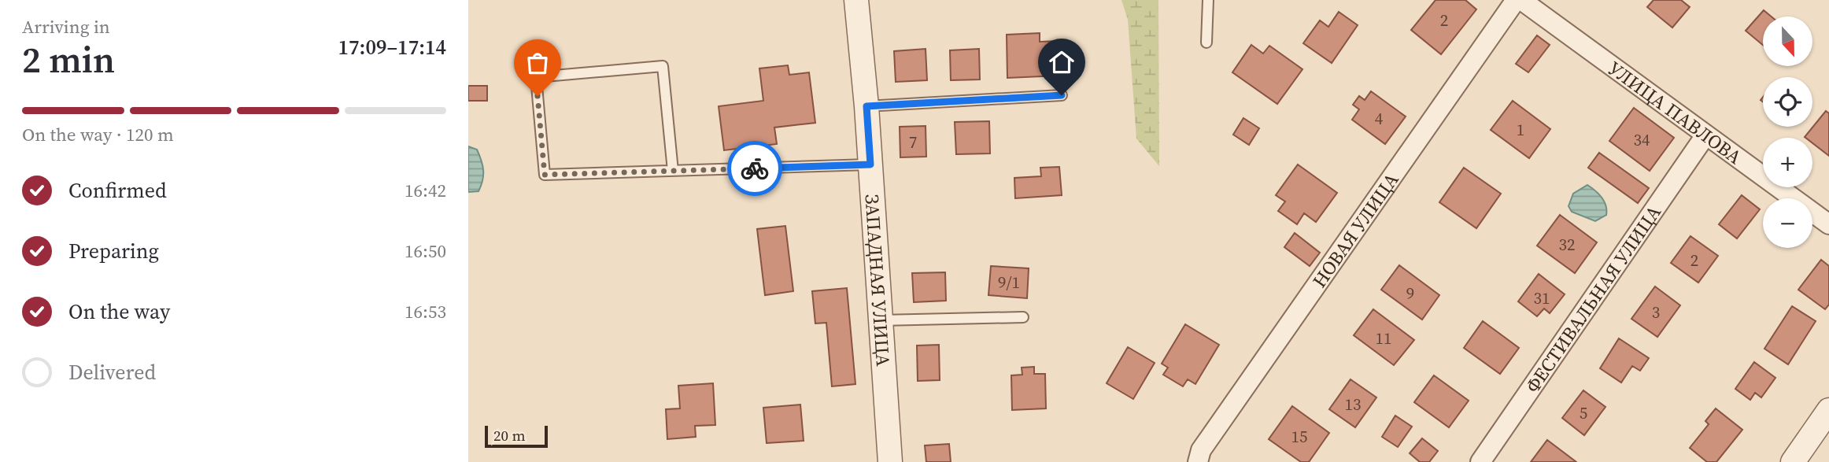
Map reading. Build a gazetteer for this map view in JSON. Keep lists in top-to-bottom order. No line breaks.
{"streets":{"street":["УЛИЦА ПАВЛОВА","НОВАЯ УЛИЦА","ЗАПАДНАЯ УЛИЦА","ФЕСТИВАЛЬНАЯ УЛИЦА"]},"crossings":[["УЛИЦА ПАВЛОВА","ФЕСТИВАЛЬНАЯ УЛИЦА"]],"house_numbers":["2","4","1","34","7","32","2","9/1","9","31","3","11","13","5","15"],"scale_bar":"20 m","north":"bottom","page":{"heading":["2 min","Arriving in","17:09–17:14"],"map_buttons":["+","−"],"bar":"On the way · 120 m","list":[["Confirmed","16:42"],["Preparing","16:50"],["On the way","16:53"],"Delivered"],"scale":"20 m"}}
